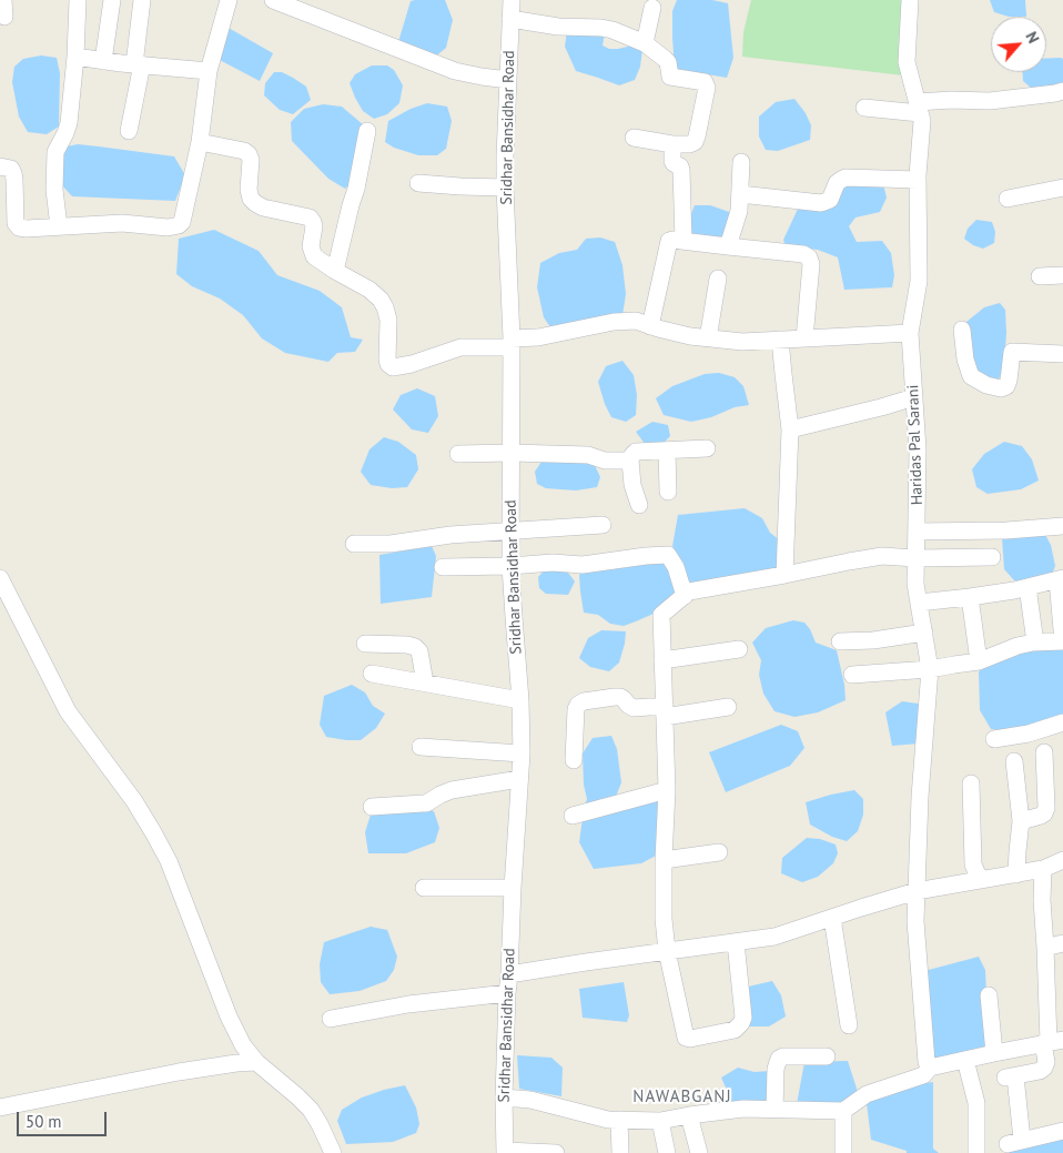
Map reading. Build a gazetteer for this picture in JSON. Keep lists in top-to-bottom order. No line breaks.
{"streets":{"street":["Sridhar Bansidhar Road","Haridas Pal Sarani"]},"districts":["NAWABGANJ"],"scale_bar":"50 m","north":"top right"}
